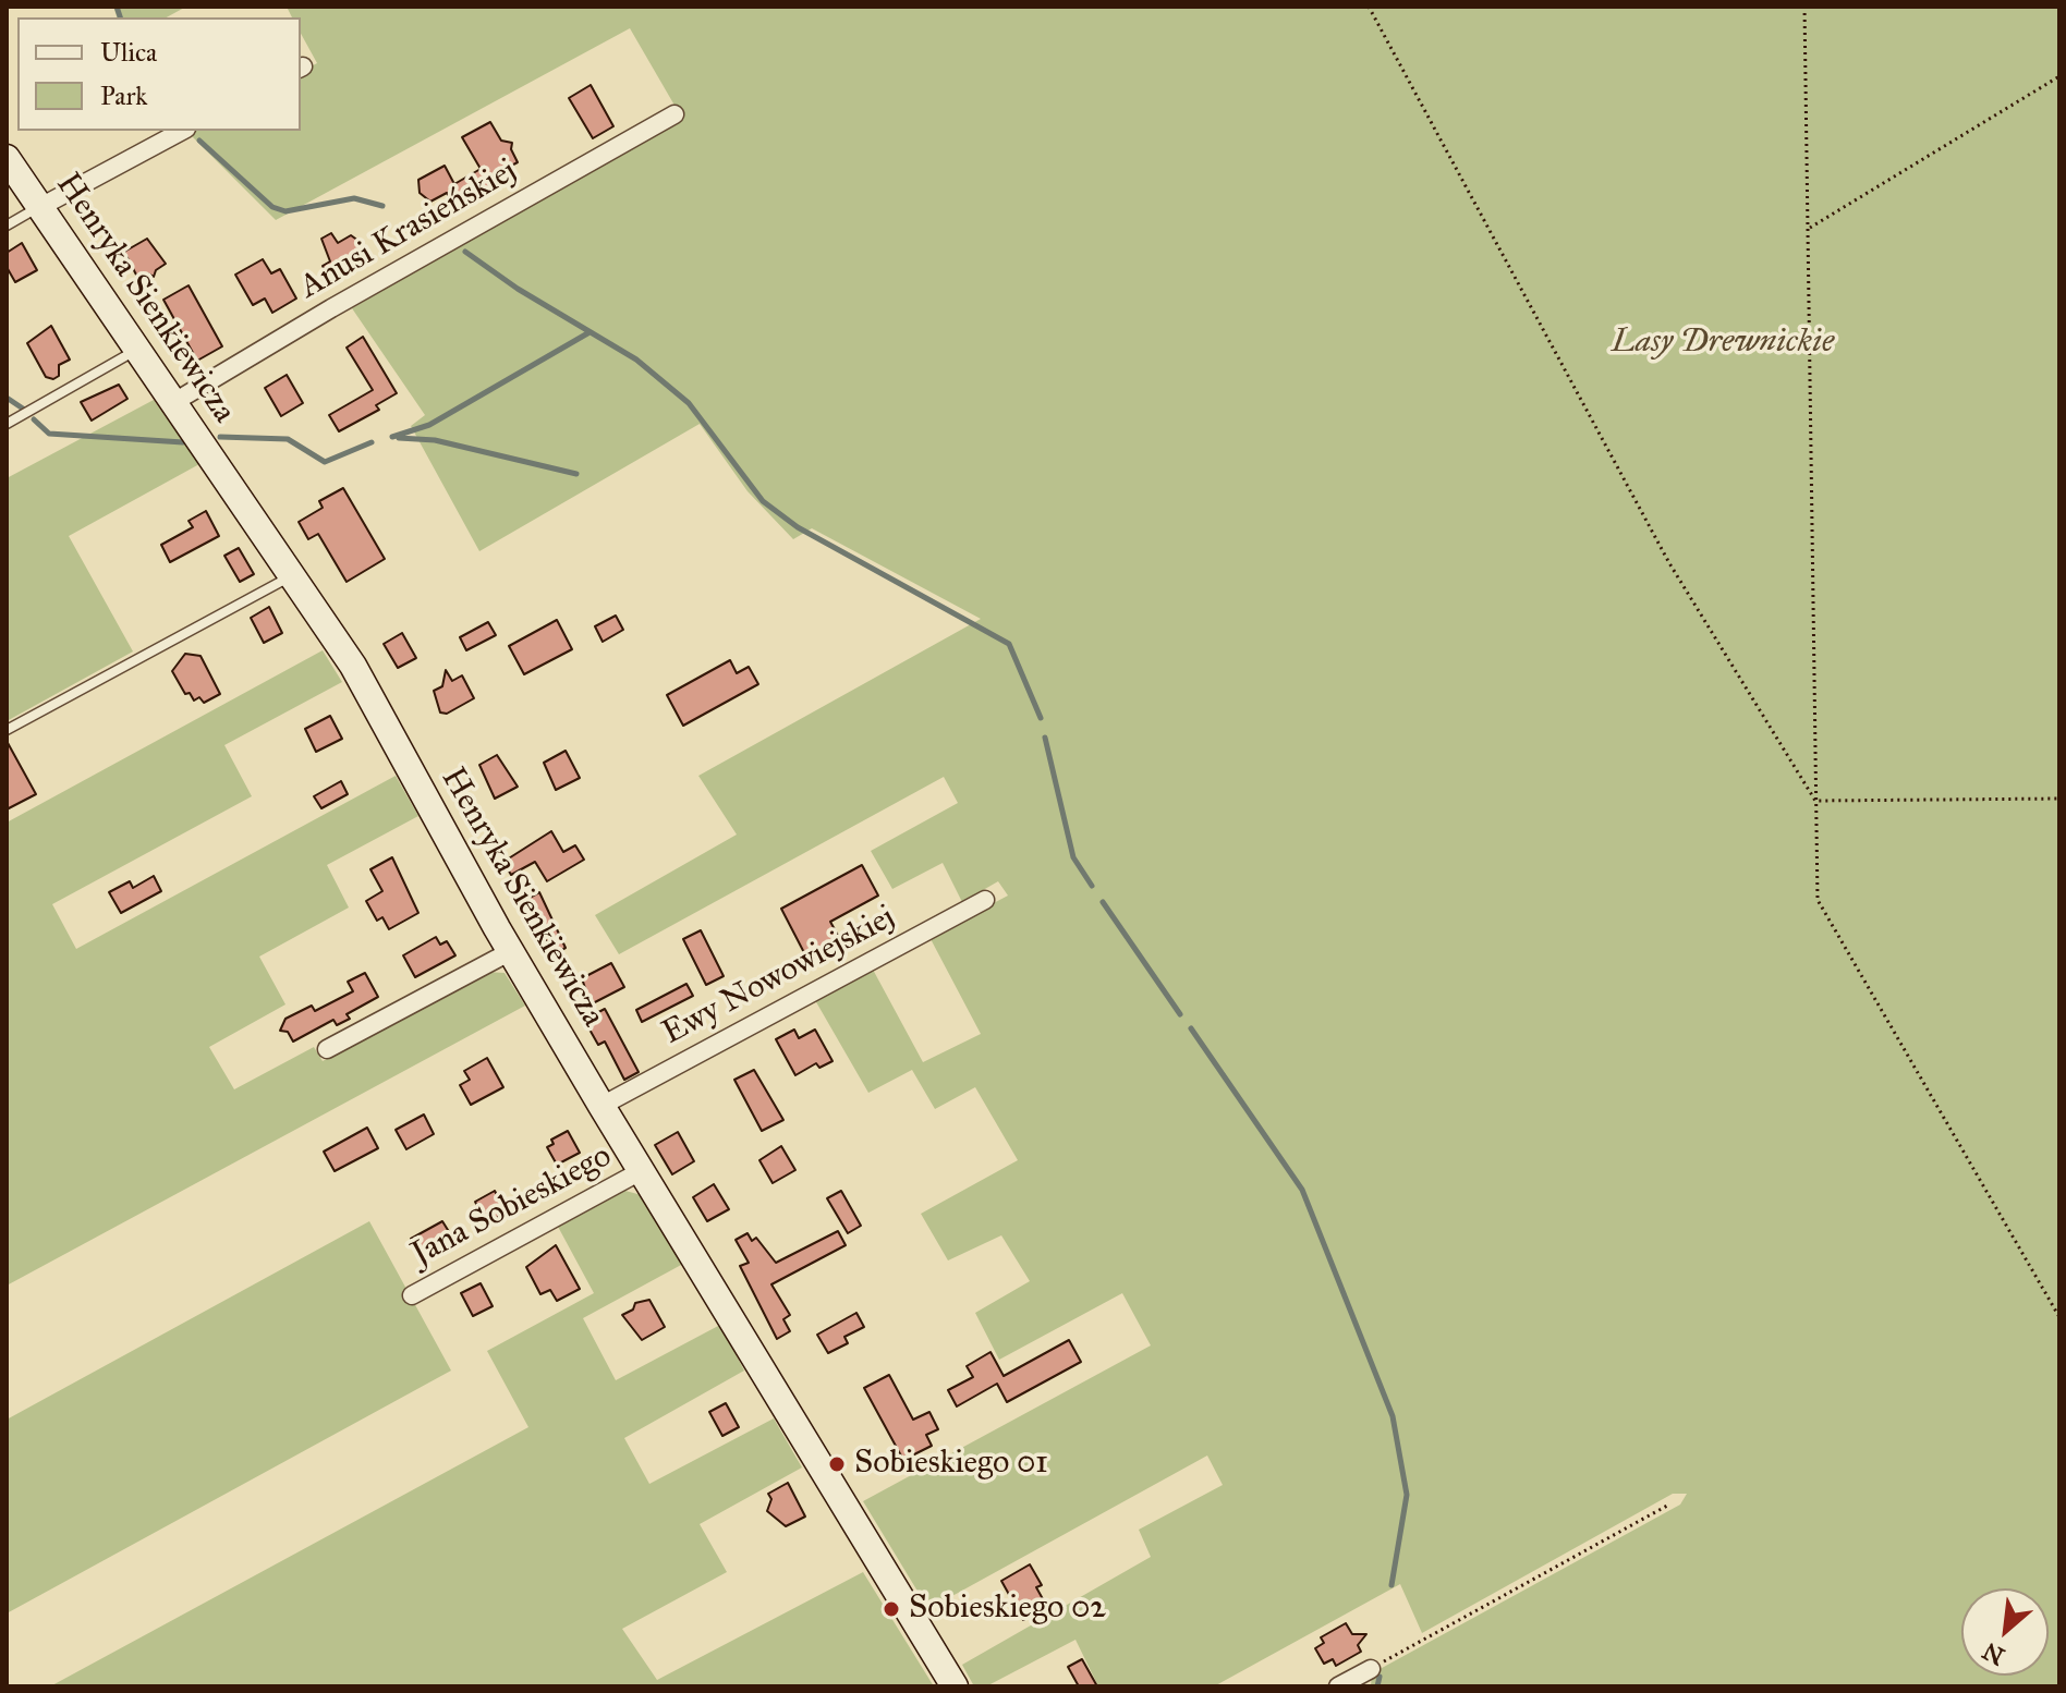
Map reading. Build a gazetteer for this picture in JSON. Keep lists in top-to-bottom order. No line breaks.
{"streets":{"street":["Anusi Krasieńskiej","Henryka Sienkiewicza","Ewy Nowowiejskiej","Jana Sobieskiego"]},"crossings":[["Anusi Krasieńskiej","Henryka Sienkiewicza"],["Henryka Sienkiewicza","Ewy Nowowiejskiej"],["Henryka Sienkiewicza","Jana Sobieskiego"]],"parks":["Lasy Drewnickie"],"places":["Sobieskiego 01","Sobieskiego 02"],"legend":["Ulica","Park"],"north":"bottom left"}
